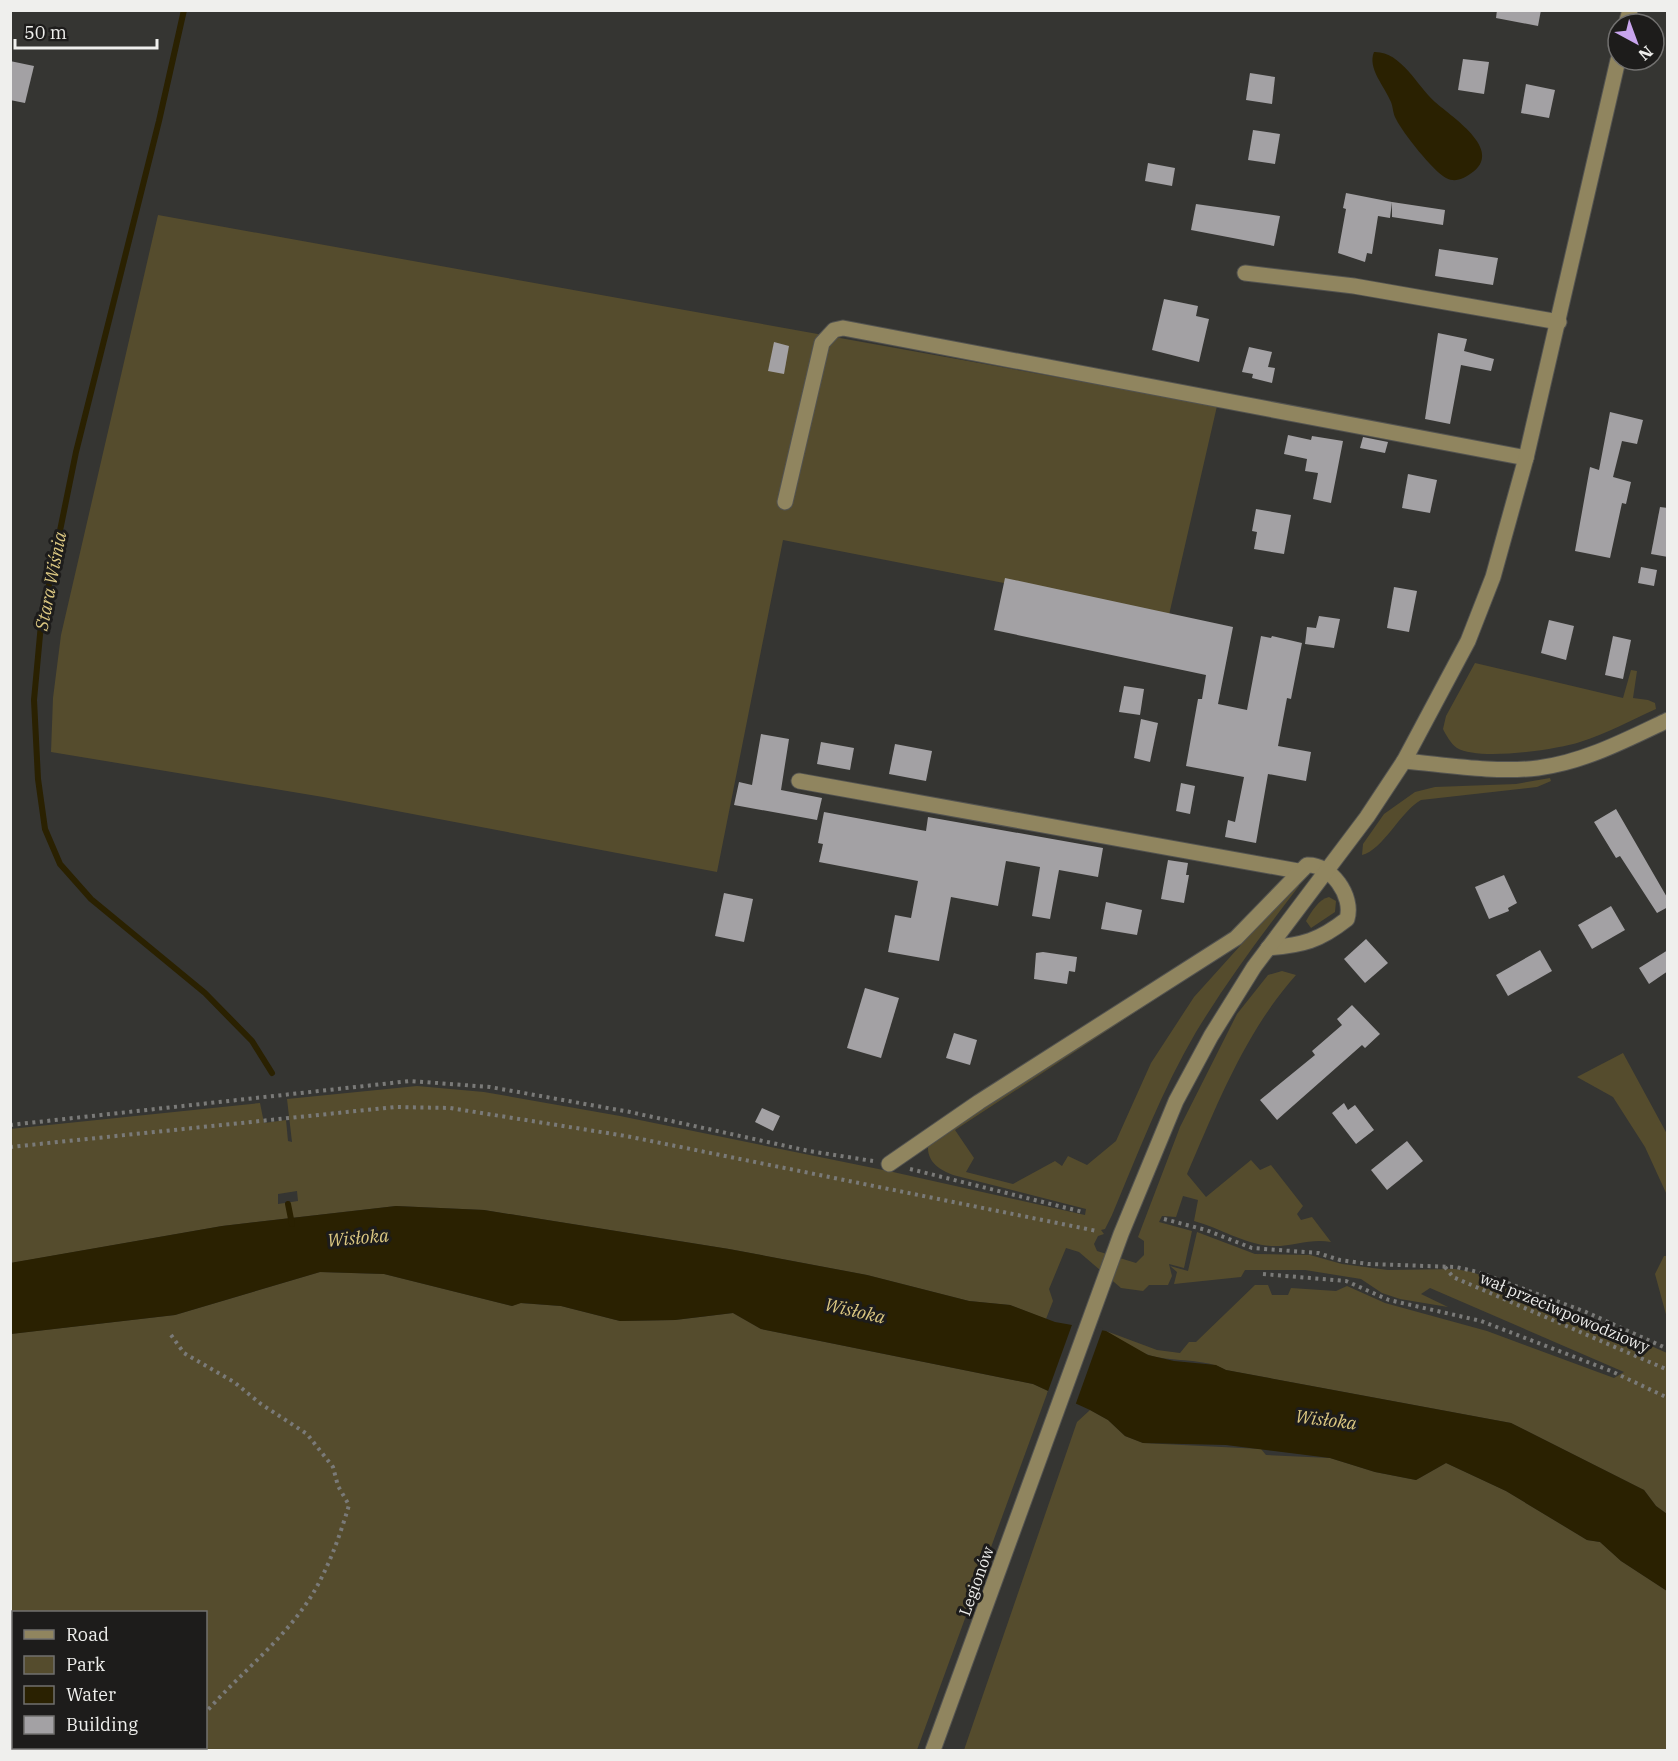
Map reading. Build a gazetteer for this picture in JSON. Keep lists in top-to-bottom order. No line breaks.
{"streets":{"street":["Legionów"],"path":["wał przeciwpowodziowy"]},"water":["Stara Wiśnia","Wisłoka"],"legend":["Road","Park","Water","Building"],"scale_bar":"50 m","north":"bottom right"}
